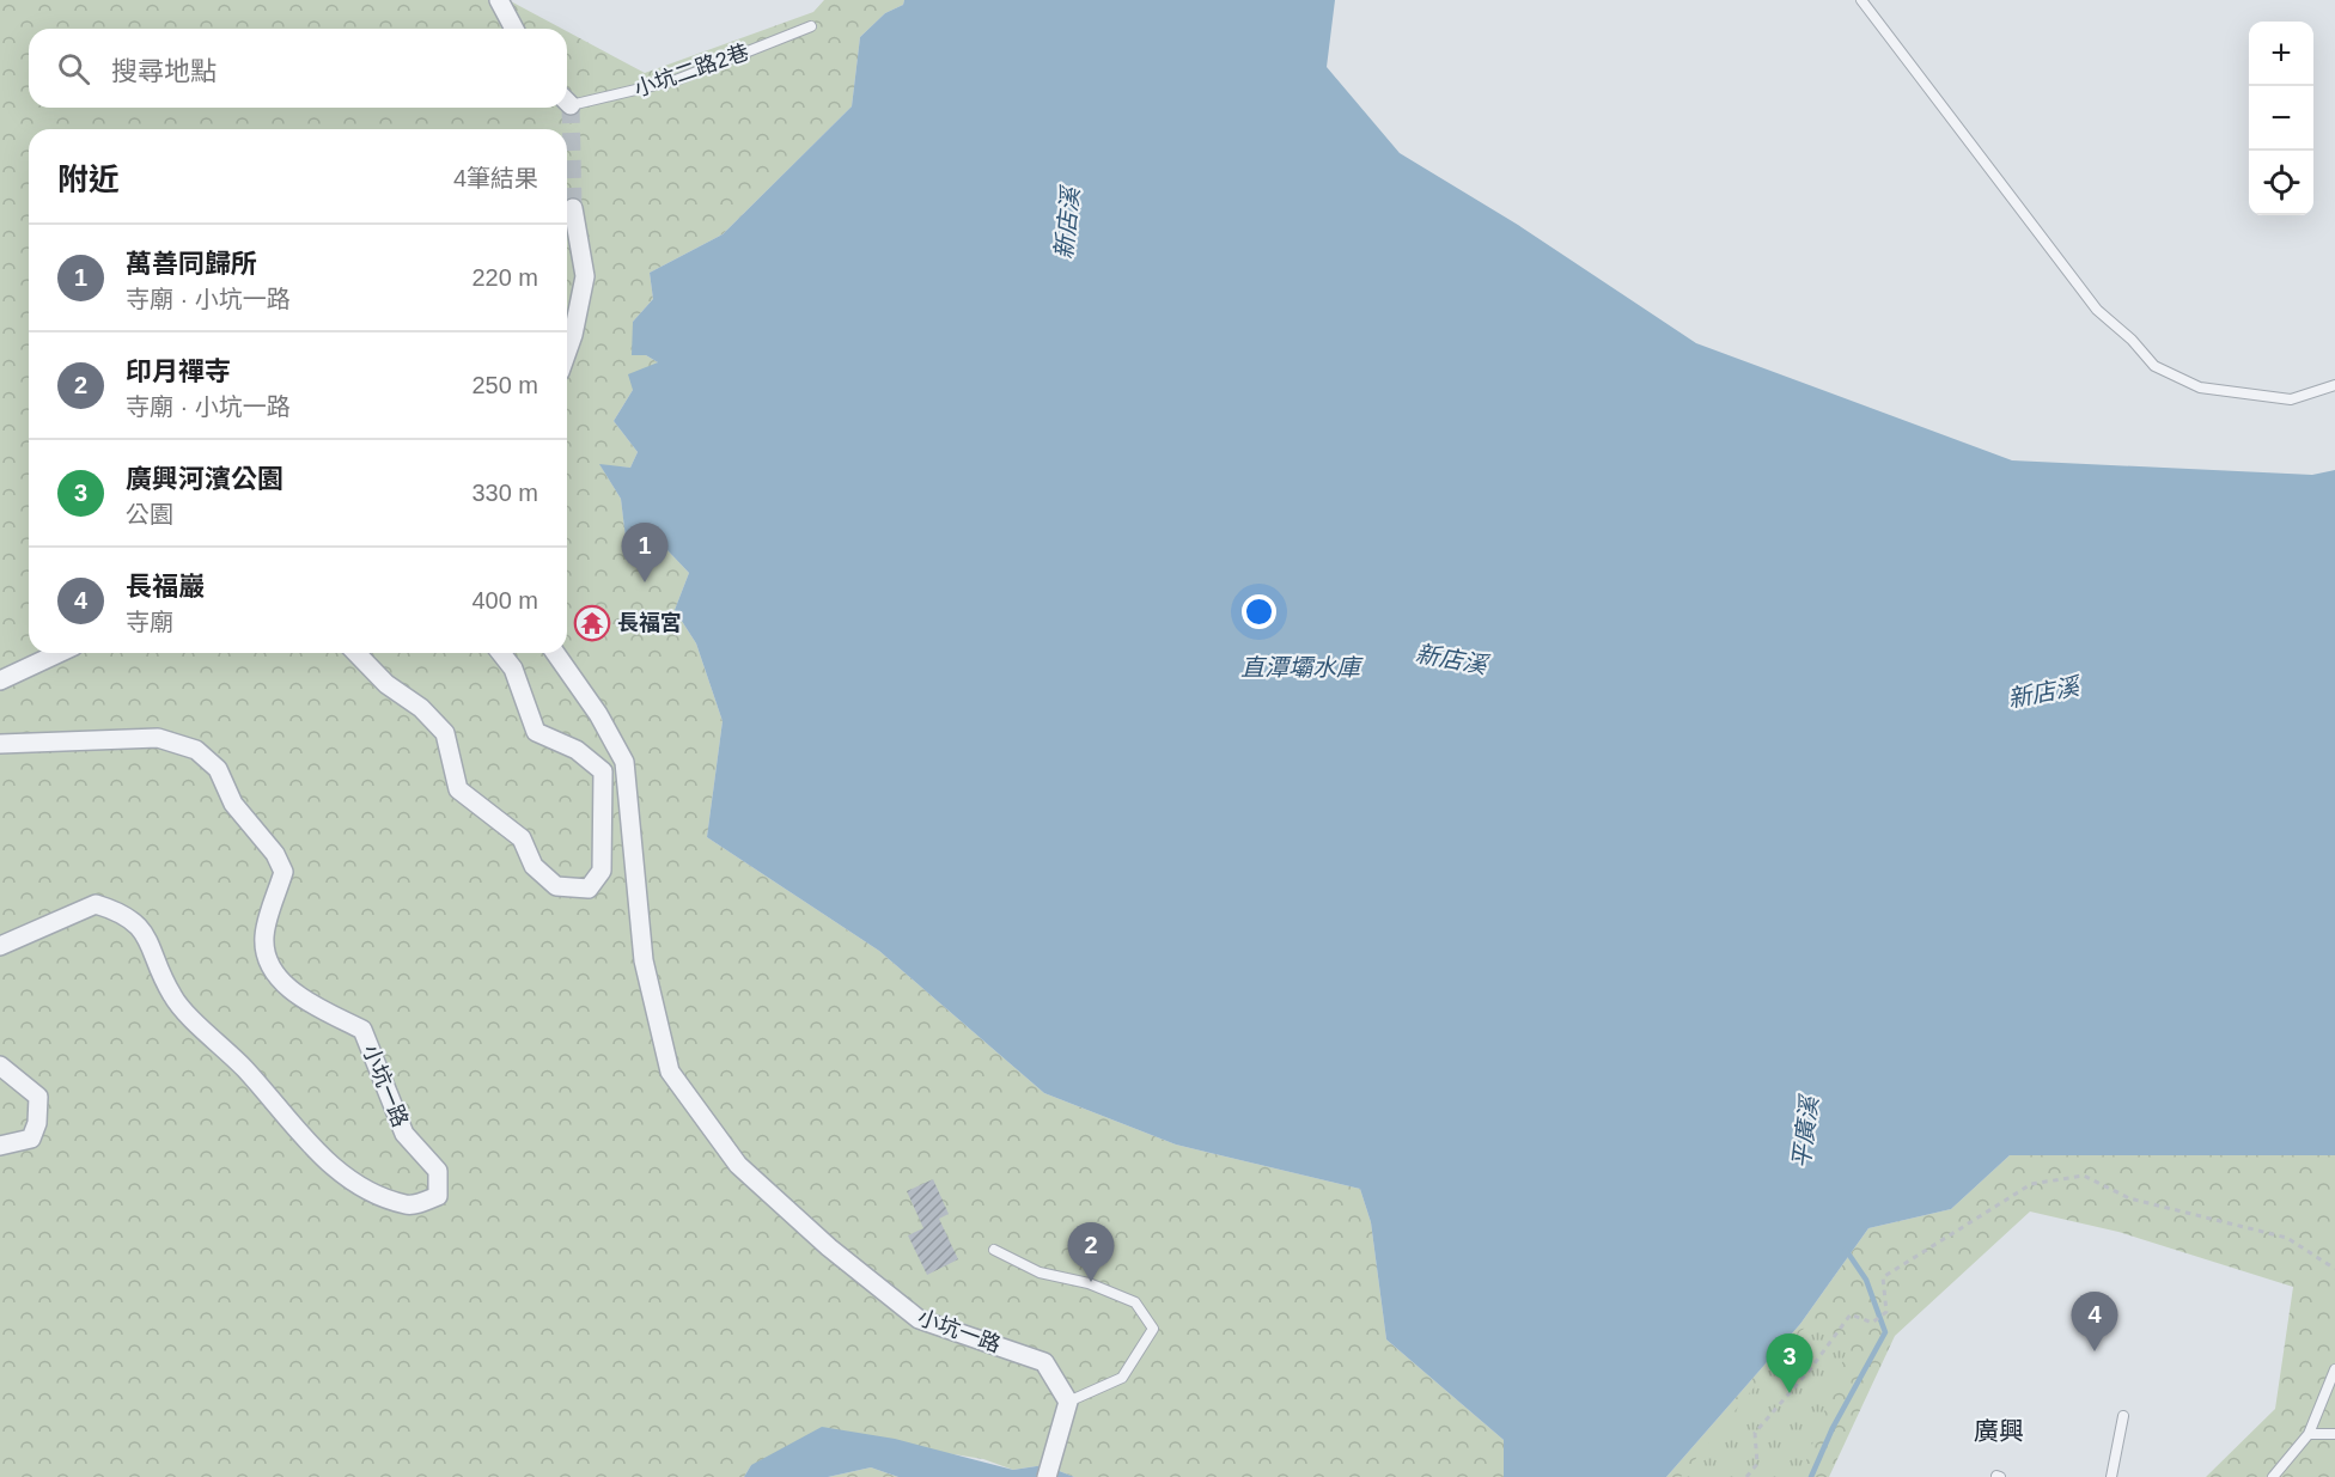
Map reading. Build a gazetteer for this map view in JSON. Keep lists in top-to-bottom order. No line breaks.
{"streets":{"street":["小坑一路"],"lane":["小坑二路2巷"]},"districts":["廣興"],"water":["新店溪","直潭壩水庫","平廣溪"],"places":{"temple":["長福宮"]},"page":{"map_buttons":["+","−"],"search":"搜尋地點","heading":["附近","4筆結果"],"list":[{"mark":"1","name":"萬善同歸所","note":"寺廟 · 小坑一路","value":"220 m"},{"mark":"2","name":"印月禪寺","note":"寺廟 · 小坑一路","value":"250 m"},{"mark":"3","name":"廣興河濱公園","note":"公園","value":"330 m"},{"mark":"4","name":"長福巖","note":"寺廟","value":"400 m"}],"pins":["1","2","4","3"]}}
